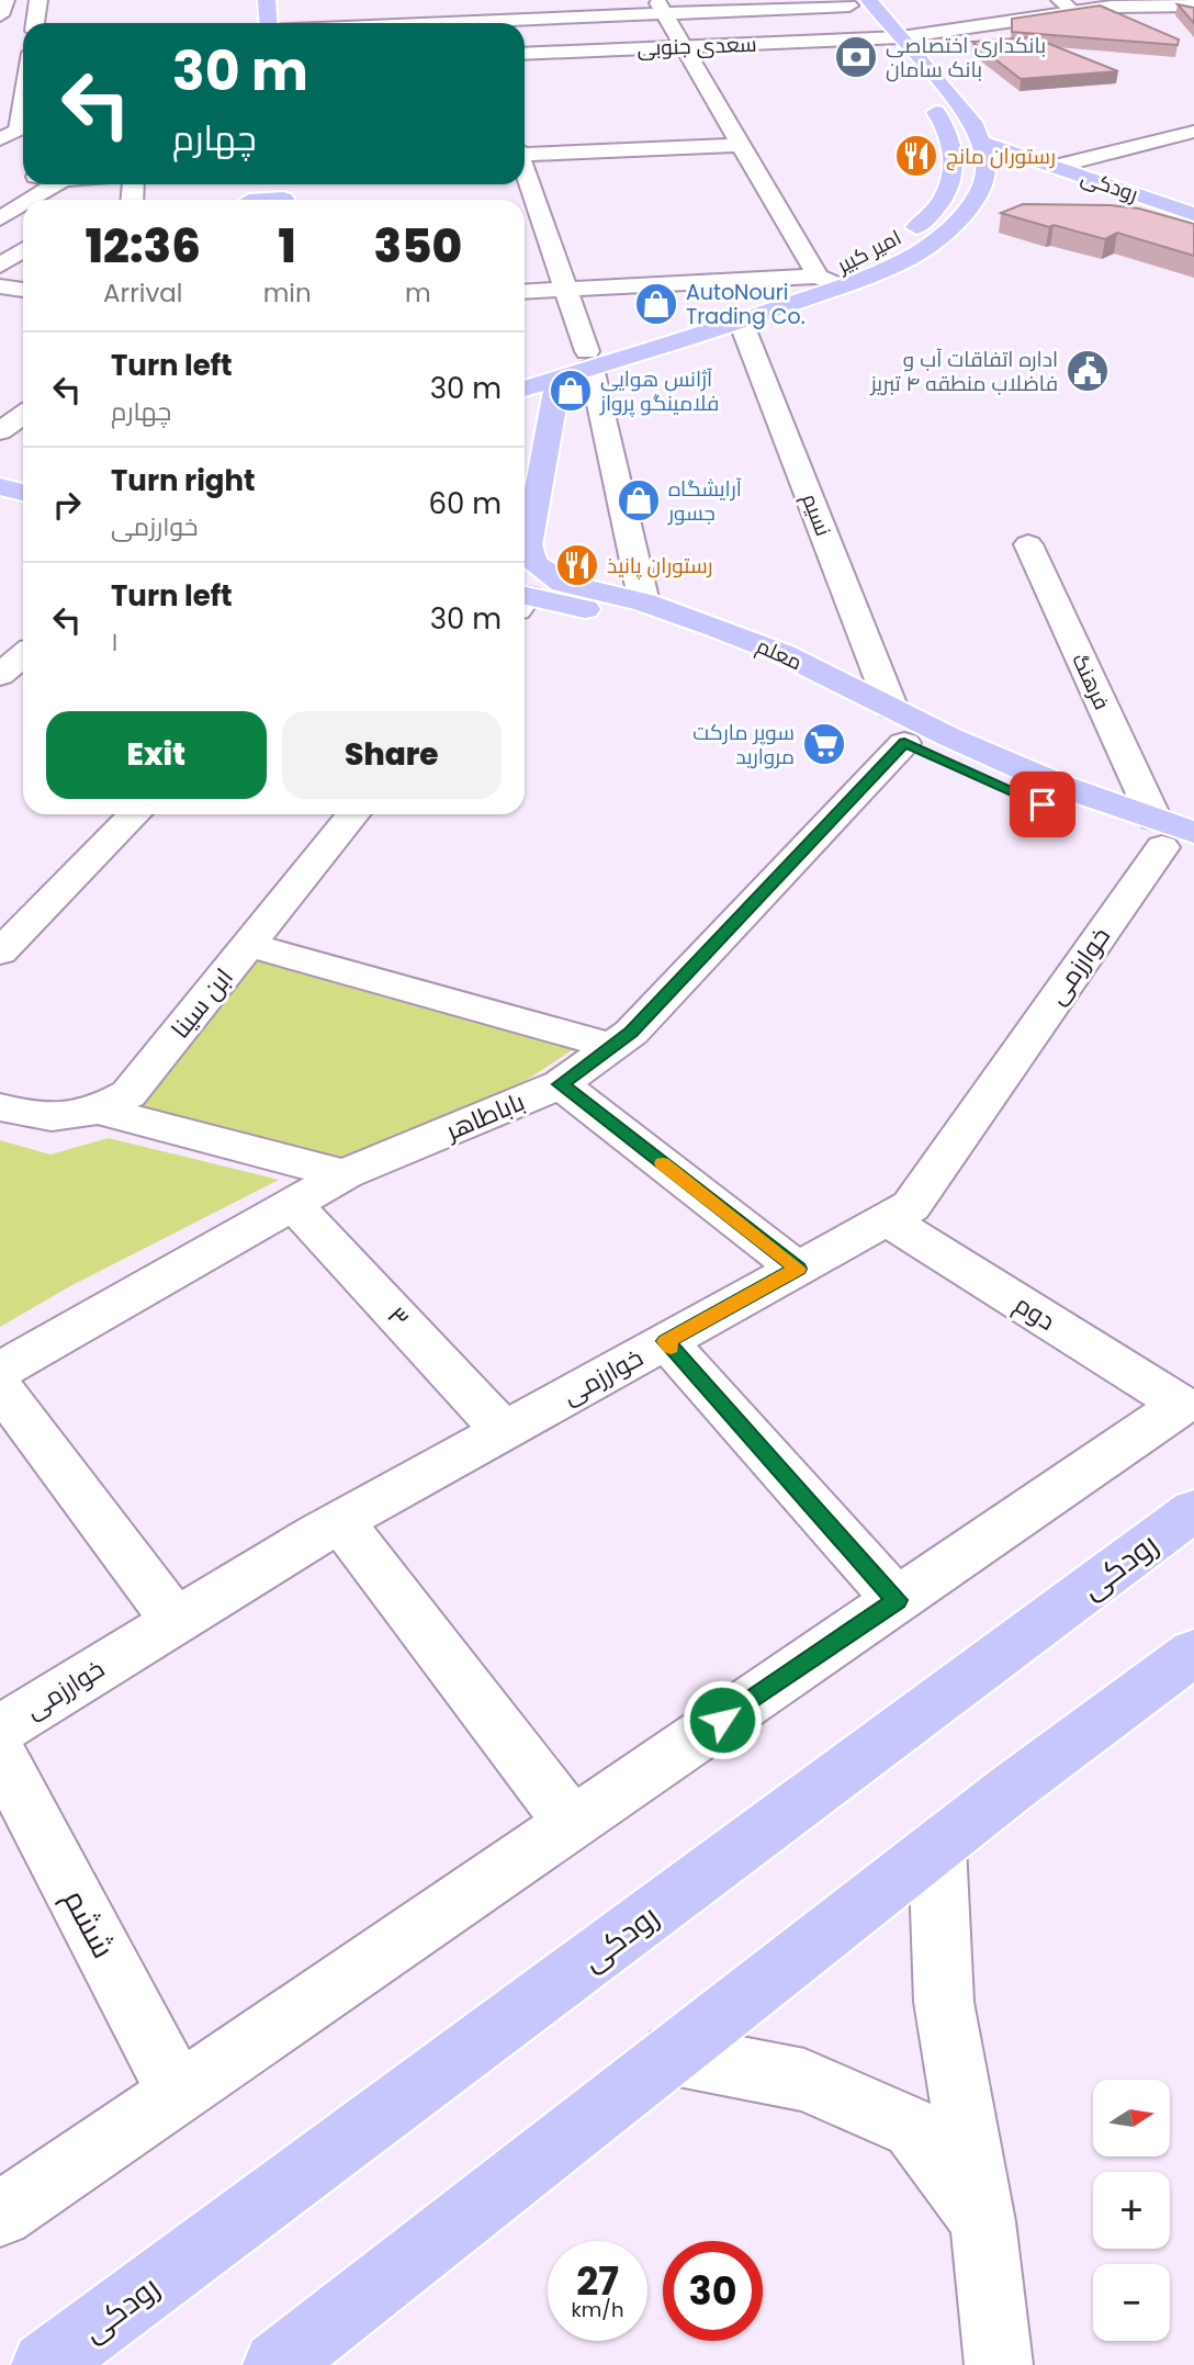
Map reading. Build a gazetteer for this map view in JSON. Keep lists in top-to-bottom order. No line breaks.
{"streets":{"main road":["رودکى","امیر کبیر","معلم","رودکی"],"street":["سعدى جنوبی","نسیم","فرهنگ","خوارزمی","ابن سینا","باباطاهر","دوم","۳","ششم"]},"crossings":[["سعدى جنوبی","امیر کبیر"],["رودکى","امیر کبیر"],["امیر کبیر","نسیم"],["امیر کبیر","معلم"],["نسیم","معلم"],["نسیم","باباطاهر"],["معلم","فرهنگ"],["معلم","خوارزمی"],["معلم","باباطاهر"],["فرهنگ","خوارزمی"],["خوارزمی","دوم"],["خوارزمی","۳"],["باباطاهر","۳"]],"places":{"bank":["بانکداری اختصاصی بانک سامان"],"restaurant":["رستوران مانچ","رستوران پانیذ"],"shop":["AutoNouri Trading Co.","آژانس هوایی فلامینگو پرواز","آرایشگاه جسور"],"public building":["اداره اتفاقات آب و فاضلاب منطقه ۴ تبریز"],"supermarket":["سوپر مارکت مروارید"]},"north":"right","page":{"turn":["30 m","چهارم"],"eta":["12:36","Arrival","1","min","350","m"],"list":[{"name":"Turn left","note":"چهارم","value":"30 m"},{"name":"Turn right","note":"خوارزمی","value":"60 m"},{"name":"Turn left","note":"۱","value":"30 m"}],"buttons":["Exit","Share"],"map_buttons":["+","−"],"speed":"27 km/h","limit":"30"}}
